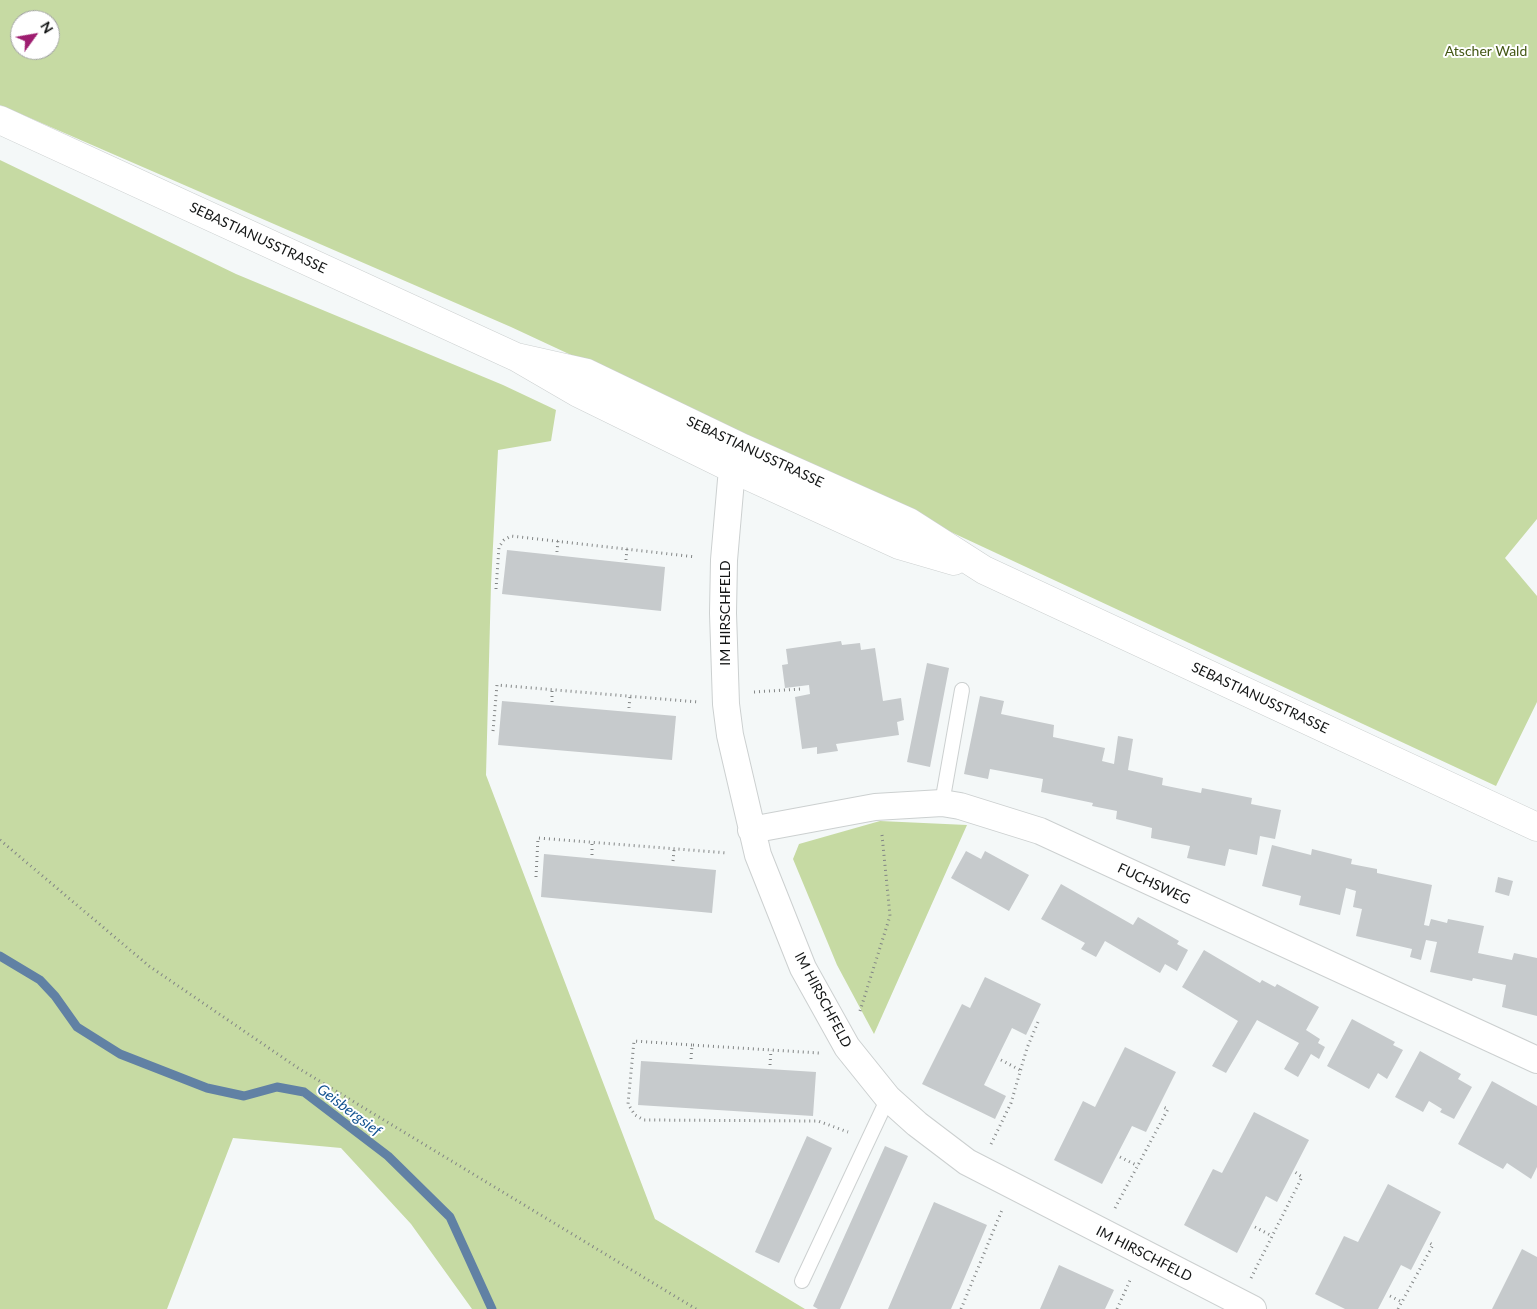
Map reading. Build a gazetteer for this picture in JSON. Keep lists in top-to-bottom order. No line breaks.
{"streets":{"main road":["SEBASTIANUSSTRASSE"],"street":["IM HIRSCHFELD","FUCHSWEG"]},"crossings":[["SEBASTIANUSSTRASSE","IM HIRSCHFELD"],["IM HIRSCHFELD","FUCHSWEG"]],"water":["Geisbergsief"],"parks":["Atscher Wald"],"north":"top right"}
